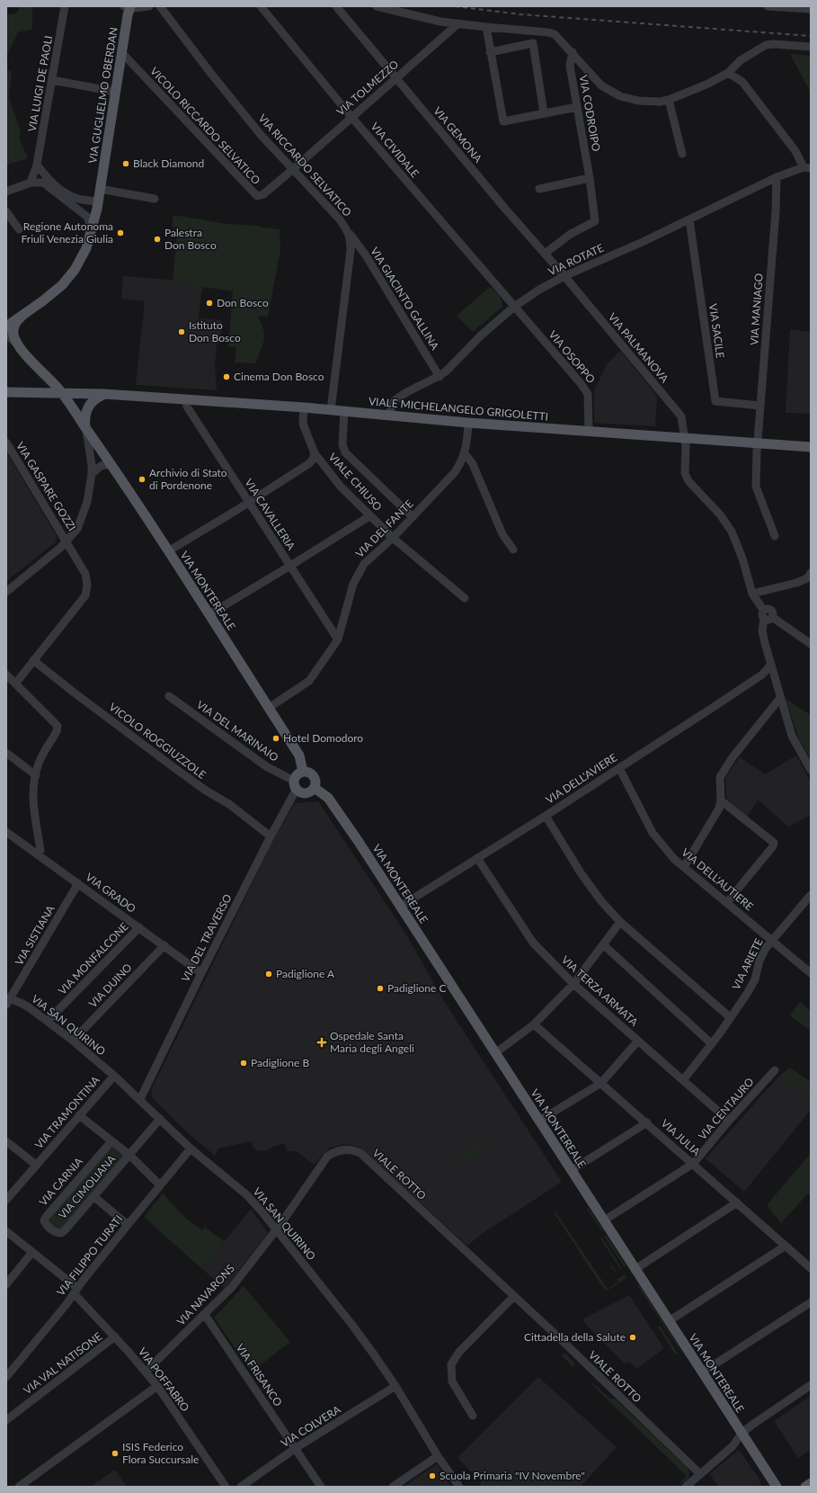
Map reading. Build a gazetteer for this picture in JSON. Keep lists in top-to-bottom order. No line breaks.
{"streets":{"main road":["VIA GUGLIELMO OBERDAN","VIALE MICHELANGELO GRIGOLETTI","VIA MONTEREALE"],"street":["VIA LUIGI DE PAOLI","VIA TOLMEZZO","VIA CODROIPO","VICOLO RICCARDO SELVATICO","VIA GEMONA","VIA CIVIDALE","VIA RICCARDO SELVATICO","VIA ROTATE","VIA GIACINTO GALLINA","VIA MANIAGO","VIA SACILE","VIA PALMANOVA","VIA OSOPPO","VIALE CHIUSO","VIA GASPARE GOZZI","VIA CAVALLERIA","VIA DEL FANTE","VIA DEL MARINAIO","VICOLO ROGGIUZZOLE","VIA DELL'AVIERE","VIA DELL'AUTIERE","VIA GRADO","VIA SISTIANA","VIA DEL TRAVERSO","VIA MONFALCONE","VIA ARIETE","VIA DUINO","VIA TERZA ARMATA","VIA SAN QUIRINO","VIA CENTAURO","VIA TRAMONTINA","VIA JULIA","VIALE ROTTO","VIA CARNIA","VIA CIMOLIANA","VIA FILIPPO TURATI","VIA NAVARONS","VIA VAL NATISONE","VIA FRISANCO","VIA POFFABRO","VIA COLVERA"]},"crossings":[["VIA TOLMEZZO","VICOLO RICCARDO SELVATICO"],["VIA TOLMEZZO","VIA GEMONA"],["VIA TOLMEZZO","VIA CIVIDALE"],["VIA TOLMEZZO","VIA RICCARDO SELVATICO"],["VIA GUGLIELMO OBERDAN","VICOLO RICCARDO SELVATICO"],["VIA GUGLIELMO OBERDAN","VIA MONTEREALE"],["VIA CODROIPO","VIA GEMONA"],["VICOLO RICCARDO SELVATICO","VIA RICCARDO SELVATICO"],["VIA GEMONA","VIA ROTATE"],["VIA GEMONA","VIA PALMANOVA"],["VIA CIVIDALE","VIA ROTATE"],["VIA CIVIDALE","VIA OSOPPO"],["VIA RICCARDO SELVATICO","VIA GIACINTO GALLINA"],["VIA RICCARDO SELVATICO","VIALE MICHELANGELO GRIGOLETTI"],["VIA ROTATE","VIA GIACINTO GALLINA"],["VIA ROTATE","VIA MANIAGO"],["VIA ROTATE","VIA SACILE"],["VIA ROTATE","VIA PALMANOVA"],["VIA ROTATE","VIA OSOPPO"],["VIA ROTATE","VIALE MICHELANGELO GRIGOLETTI"],["VIA MANIAGO","VIA SACILE"],["VIA MANIAGO","VIALE MICHELANGELO GRIGOLETTI"],["VIA PALMANOVA","VIALE MICHELANGELO GRIGOLETTI"],["VIA OSOPPO","VIALE MICHELANGELO GRIGOLETTI"],["VIALE MICHELANGELO GRIGOLETTI","VIALE CHIUSO"],["VIALE MICHELANGELO GRIGOLETTI","VIA CAVALLERIA"],["VIALE MICHELANGELO GRIGOLETTI","VIA DEL FANTE"],["VIALE MICHELANGELO GRIGOLETTI","VIA MONTEREALE"],["VIALE CHIUSO","VIA DEL FANTE"],["VIA GASPARE GOZZI","VICOLO ROGGIUZZOLE"],["VIA CAVALLERIA","VIA DEL FANTE"],["VIA DEL FANTE","VIA MONTEREALE"],["VIA MONTEREALE","VIA DEL MARINAIO"],["VIA MONTEREALE","VIA DELL'AVIERE"],["VIA MONTEREALE","VIA DEL TRAVERSO"],["VIA MONTEREALE","VIA CENTAURO"],["VIA DEL MARINAIO","VIA DEL TRAVERSO"],["VICOLO ROGGIUZZOLE","VIA DEL TRAVERSO"],["VIA DELL'AVIERE","VIA DELL'AUTIERE"],["VIA DELL'AVIERE","VIA TERZA ARMATA"],["VIA DELL'AUTIERE","VIA ARIETE"],["VIA GRADO","VIA SISTIANA"],["VIA GRADO","VIA DEL TRAVERSO"],["VIA GRADO","VIA MONFALCONE"],["VIA GRADO","VIA DUINO"],["VIA SISTIANA","VIA SAN QUIRINO"],["VIA DEL TRAVERSO","VIA SAN QUIRINO"],["VIA MONFALCONE","VIA SAN QUIRINO"],["VIA ARIETE","VIA TERZA ARMATA"],["VIA DUINO","VIA SAN QUIRINO"],["VIA TERZA ARMATA","VIA CENTAURO"],["VIA SAN QUIRINO","VIA TRAMONTINA"],["VIA SAN QUIRINO","VIALE ROTTO"],["VIA SAN QUIRINO","VIA CIMOLIANA"],["VIA SAN QUIRINO","VIA FILIPPO TURATI"],["VIA SAN QUIRINO","VIA NAVARONS"],["VIA SAN QUIRINO","VIA COLVERA"],["VIA CENTAURO","VIA JULIA"],["VIALE ROTTO","VIA NAVARONS"],["VIA CARNIA","VIA CIMOLIANA"],["VIA CIMOLIANA","VIA FILIPPO TURATI"],["VIA FILIPPO TURATI","VIA POFFABRO"],["VIA NAVARONS","VIA FRISANCO"],["VIA NAVARONS","VIA POFFABRO"],["VIA VAL NATISONE","VIA POFFABRO"],["VIA FRISANCO","VIA COLVERA"]],"places":{"other":["Black Diamond","Regione Autonoma Friuli Venezia Giulia","Palestra Don Bosco","Don Bosco","Istituto Don Bosco","Cinema Don Bosco","Archivio di Stato di Pordenone","Hotel Domodoro","Padiglione A","Padiglione C","Padiglione B","Cittadella della Salute","ISIS Federico Flora Succursale","Scuola Primaria \"IV Novembre\""],"health":["Ospedale Santa Maria degli Angeli"]}}
